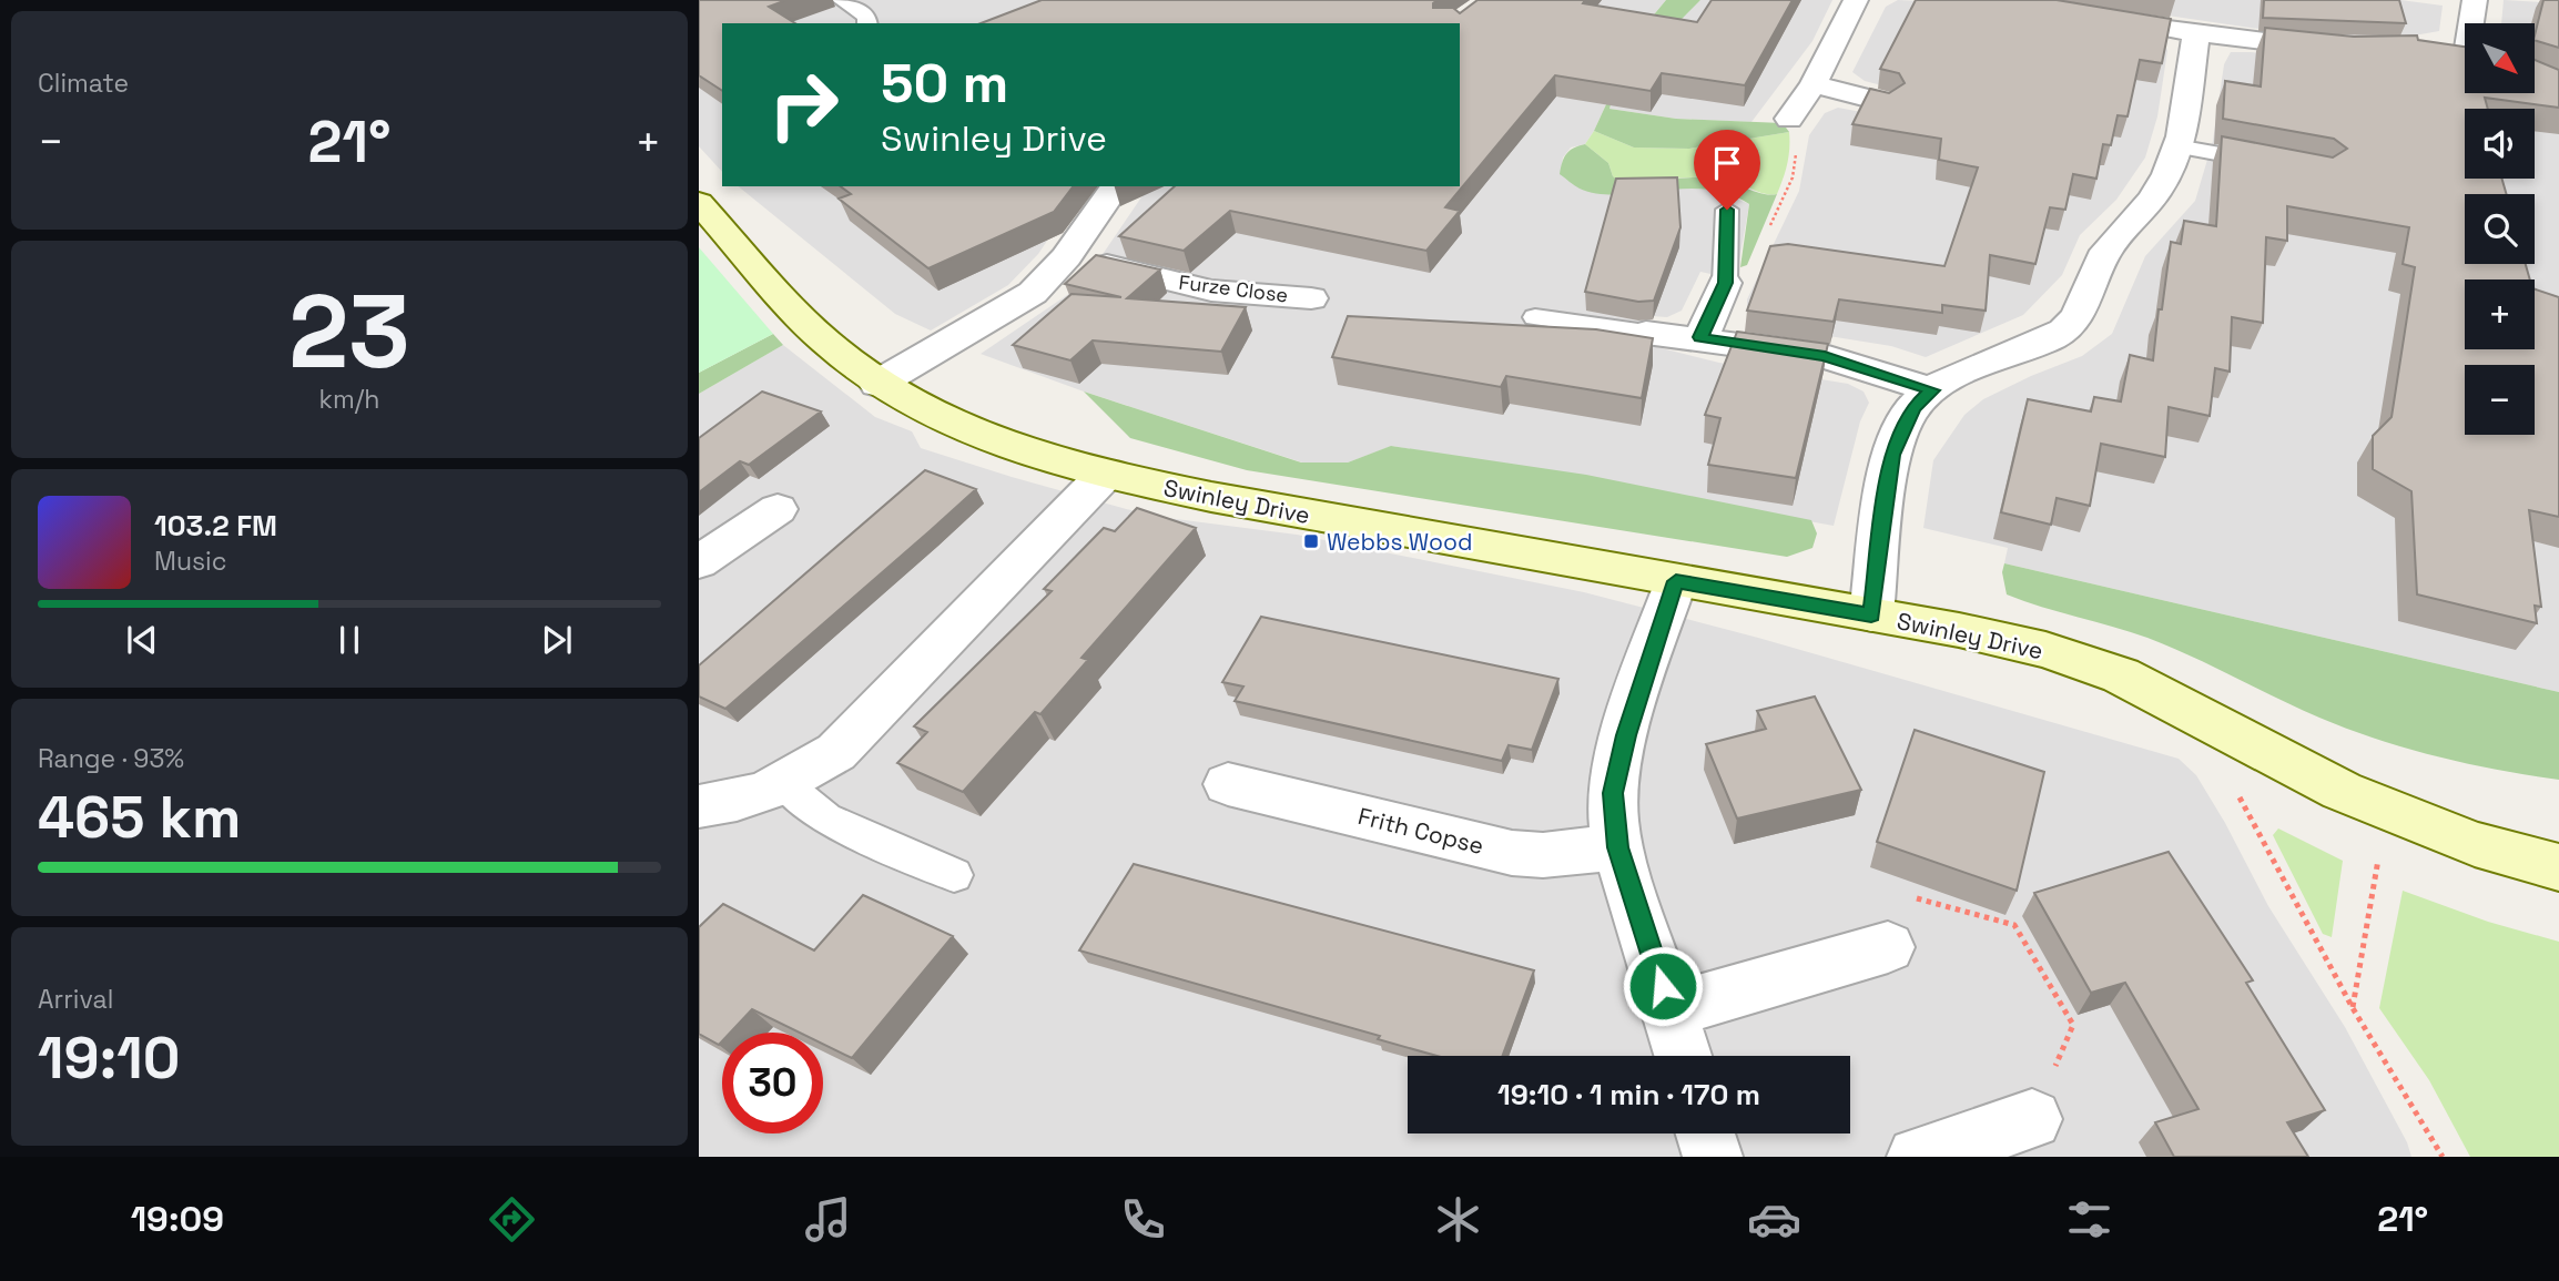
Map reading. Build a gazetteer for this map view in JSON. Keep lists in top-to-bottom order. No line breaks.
{"streets":{"street":["Furze Close","Swinley Drive","Frith Copse"]},"places":{"transit":["Webbs Wood"]},"north":"bottom right","page":{"tile":["Climate",["23","km/h"],["Range · 93%","465 km"],["Arrival","19:10"]],"map_buttons":["+","−"],"turn":["50 m","Swinley Drive"],"heat":["−","21°","+"],"song":["103.2 FM","Music"],"limit":"30","trip":"19:10 · 1 min · 170 m","tabs":["19:09","21°"]}}
